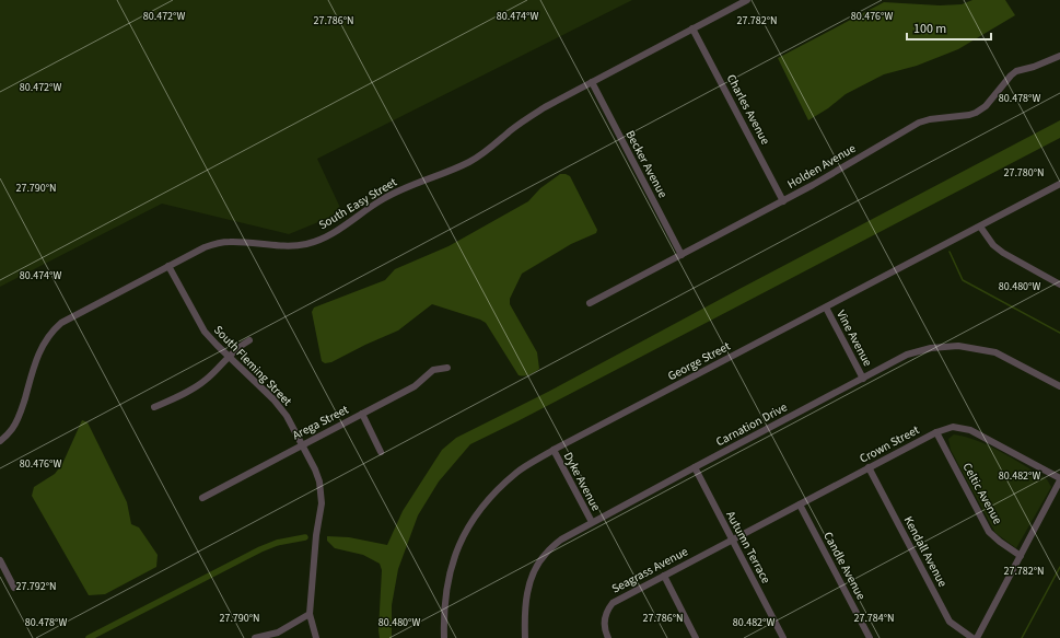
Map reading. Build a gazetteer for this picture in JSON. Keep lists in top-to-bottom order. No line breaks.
{"streets":{"street":["Charles Avenue","Becker Avenue","Holden Avenue","South Easy Street","Vine Avenue","George Street","South Fleming Street","Arega Street","Carnation Drive","Crown Street","Dyke Avenue","Celtic Avenue","Autumn Terrace","Kendall Avenue","Candle Avenue","Seagrass Avenue"]},"crossings":[["Charles Avenue","Holden Avenue"],["Charles Avenue","South Easy Street"],["Becker Avenue","Holden Avenue"],["Becker Avenue","South Easy Street"],["South Easy Street","South Fleming Street"],["Vine Avenue","George Street"],["Vine Avenue","Carnation Drive"],["George Street","Dyke Avenue"],["South Fleming Street","Arega Street"],["Carnation Drive","Dyke Avenue"],["Carnation Drive","Autumn Terrace"],["Crown Street","Celtic Avenue"],["Crown Street","Autumn Terrace"],["Crown Street","Kendall Avenue"],["Crown Street","Candle Avenue"],["Crown Street","Seagrass Avenue"],["Autumn Terrace","Seagrass Avenue"]],"scale_bar":"100 m","coordinates":["80.476°W","80.472°W","80.474°W","27.786°N","27.782°N","80.478°W","27.780°N","27.790°N","80.480°W","80.482°W","27.792°N","27.784°N"]}
